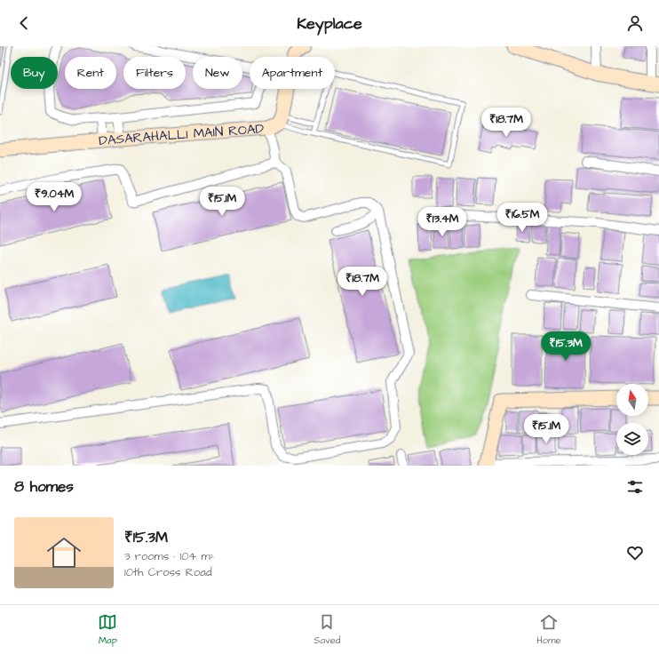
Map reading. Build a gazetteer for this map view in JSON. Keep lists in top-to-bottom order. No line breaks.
{"streets":{"street":["DASARAHALLI MAIN ROAD"]},"north":"top","page":{"header":"Keyplace","chip":["Buy","Rent","Filters","New","Apartment"],"price":["₹18.7M","₹9.04M","₹15.1M","₹16.5M","₹13.4M","₹18.7M","₹15.3M","₹15.1M"],"heading":"8 homes","list":[{"name":"₹15.3M","note":"3 rooms · 104 m² · 10th Cross Road"}],"tabs":["Map","Saved","Home"]}}
